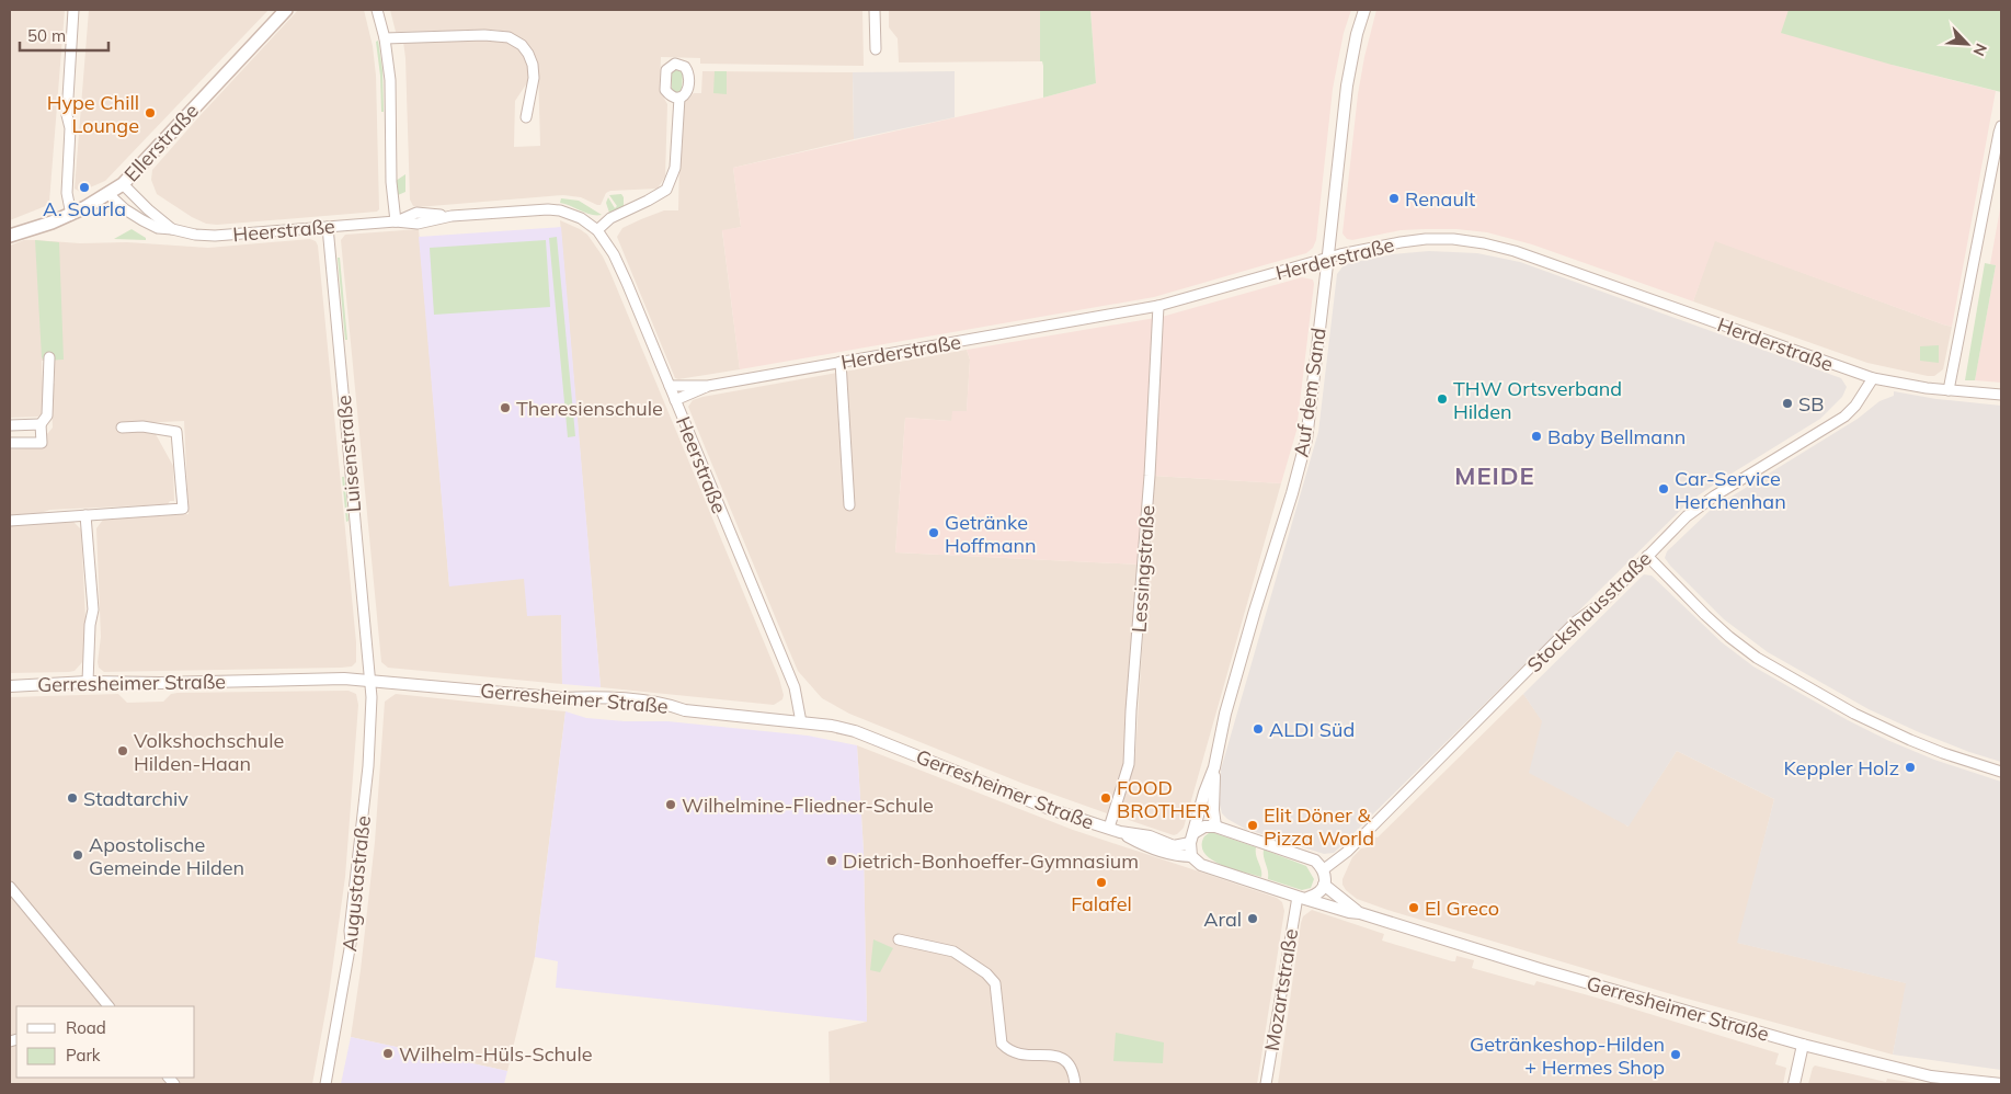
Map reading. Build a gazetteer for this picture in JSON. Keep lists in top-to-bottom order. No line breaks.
{"streets":{"main road":["Ellerstraße"],"street":["Heerstraße","Herderstraße","Auf dem Sand","Luisenstraße","Lessingstraße","Stockshausstraße","Gerresheimer Straße","Augustastraße","Mozartstraße"]},"crossings":[["Ellerstraße","Heerstraße"],["Heerstraße","Herderstraße"],["Heerstraße","Luisenstraße"],["Heerstraße","Gerresheimer Straße"],["Herderstraße","Auf dem Sand"],["Herderstraße","Lessingstraße"],["Herderstraße","Stockshausstraße"],["Auf dem Sand","Gerresheimer Straße"],["Luisenstraße","Gerresheimer Straße"],["Luisenstraße","Augustastraße"],["Lessingstraße","Gerresheimer Straße"],["Gerresheimer Straße","Augustastraße"],["Gerresheimer Straße","Mozartstraße"]],"districts":["MEIDE"],"places":["Hype Chill Lounge","A. Sourla","Renault","THW Ortsverband Hilden","SB","Theresienschule","Baby Bellmann","Car-Service Herchenhan","Getränke Hoffmann","ALDI Süd","Volkshochschule Hilden-Haan","Keppler Holz","Stadtarchiv","FOOD BROTHER","Wilhelmine-Fliedner-Schule","Elit Döner & Pizza World","Apostolische Gemeinde Hilden","Dietrich-Bonhoeffer-Gymnasium","Falafel","El Greco","Aral","Wilhelm-Hüls-Schule","Getränkeshop-Hilden + Hermes Shop"],"legend":["Road","Park"],"scale_bar":"50 m","north":"bottom right"}
